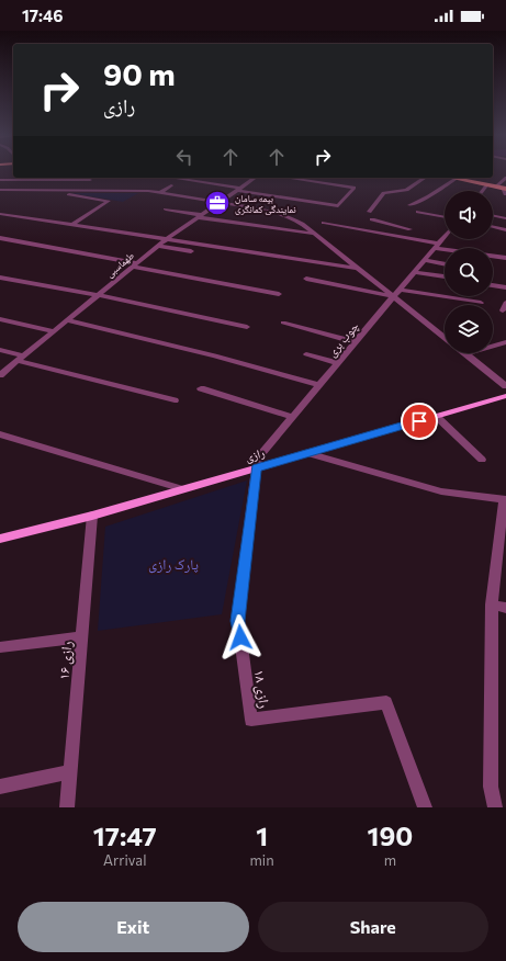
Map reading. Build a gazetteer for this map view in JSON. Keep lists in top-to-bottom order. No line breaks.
{"streets":{"main road":["رازی"],"street":["طهماسبی","چوب بری","رازی ۱۶","رازی ۱۸"]},"crossings":[["چوب بری","رازی"],["چوب بری","رازی ۱۸"],["رازی","رازی ۱۶"],["رازی","رازی ۱۸"]],"parks":["پارک رازی"],"places":{"office":["بیمه سامان نمایندگی کمانگری"]},"page":{"status":"17:46","turn":["90 m","رازی"],"eta":["17:47","Arrival","1","min","190","m"],"buttons":["Exit","Share"]}}
